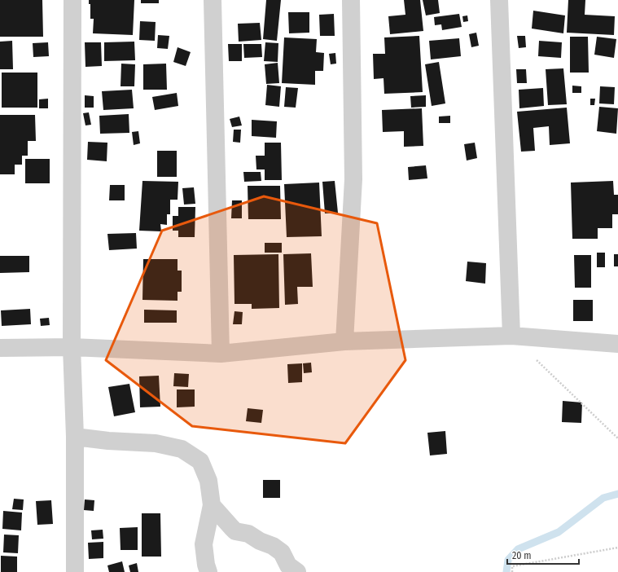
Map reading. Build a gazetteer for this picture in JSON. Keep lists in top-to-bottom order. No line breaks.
{"scale_bar":"20 m"}
